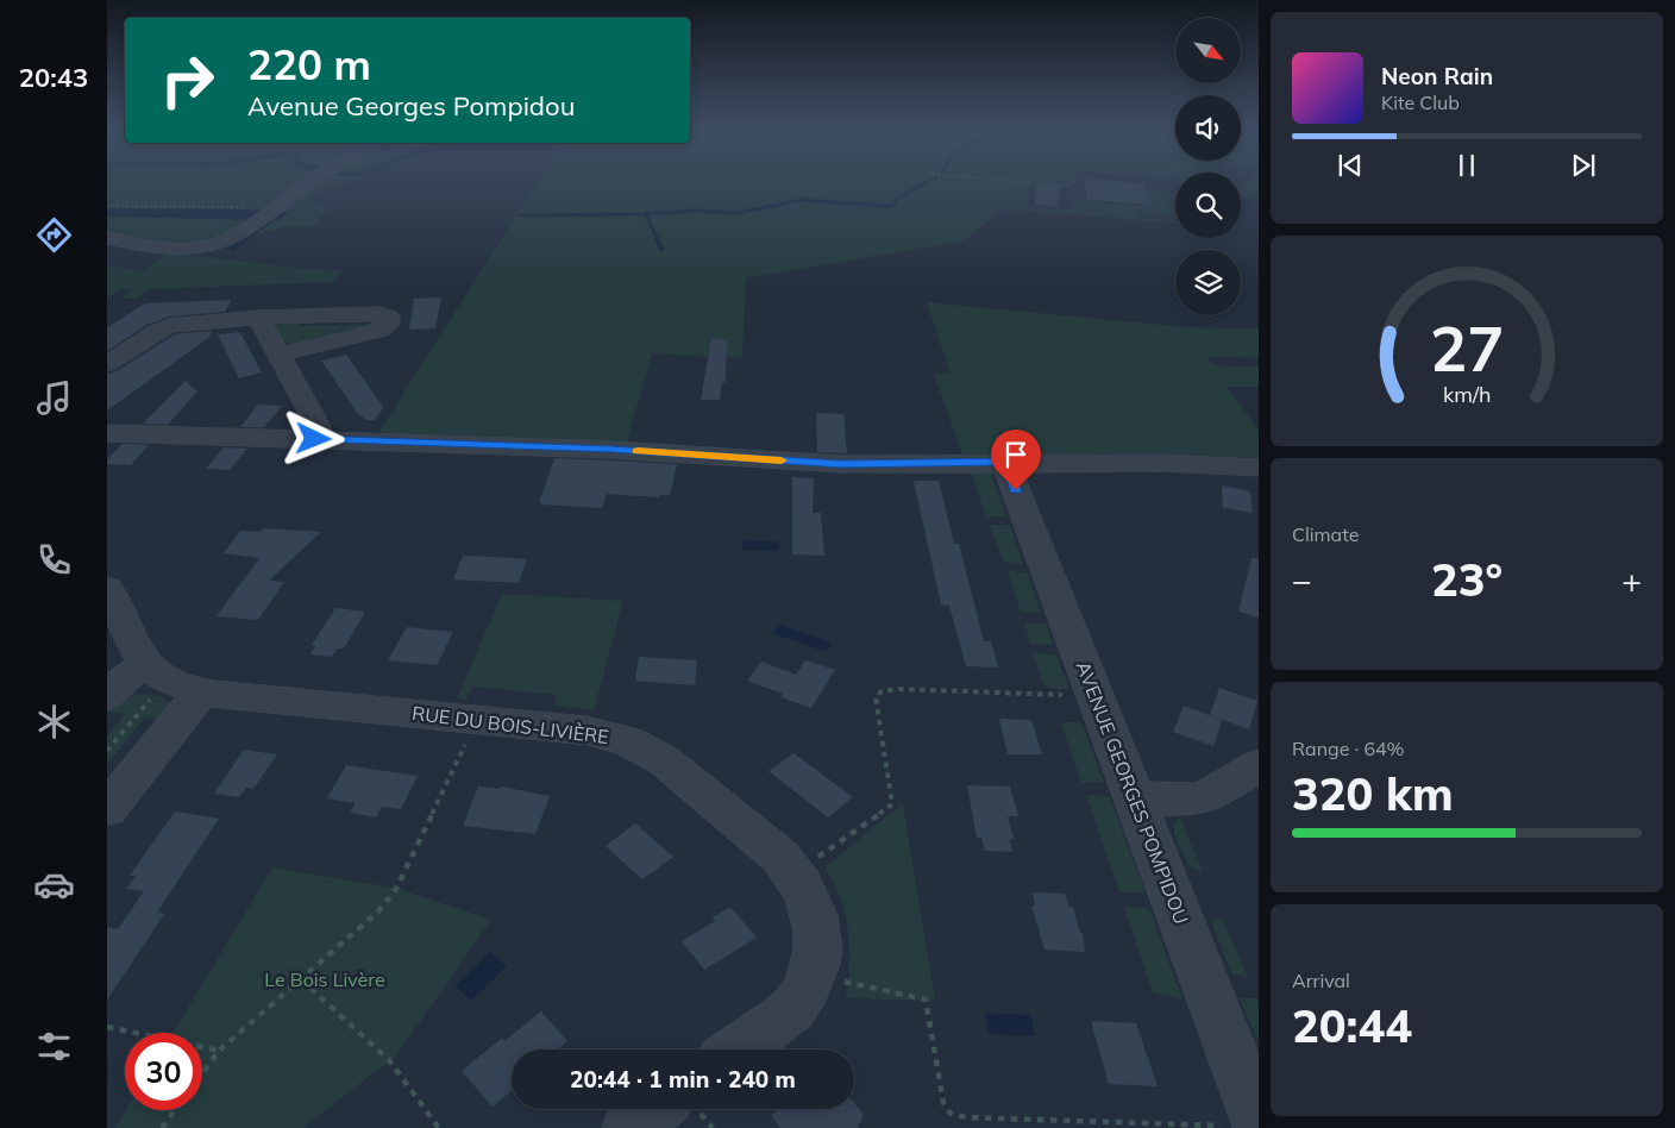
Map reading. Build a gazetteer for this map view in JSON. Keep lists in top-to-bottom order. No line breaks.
{"streets":{"street":["RUE DU BOIS-LIVIÈRE","AVENUE GEORGES POMPIDOU"]},"parks":["Le Bois Livère"],"north":"bottom right","page":{"tabs":"20:43","turn":["220 m","Avenue Georges Pompidou"],"song":["Neon Rain","Kite Club"],"tile":["Climate",["Range · 64%","320 km"],["Arrival","20:44"]],"heat":["−","23°","+"],"limit":"30","trip":"20:44 · 1 min · 240 m","gauge":["27","km/h"]}}
